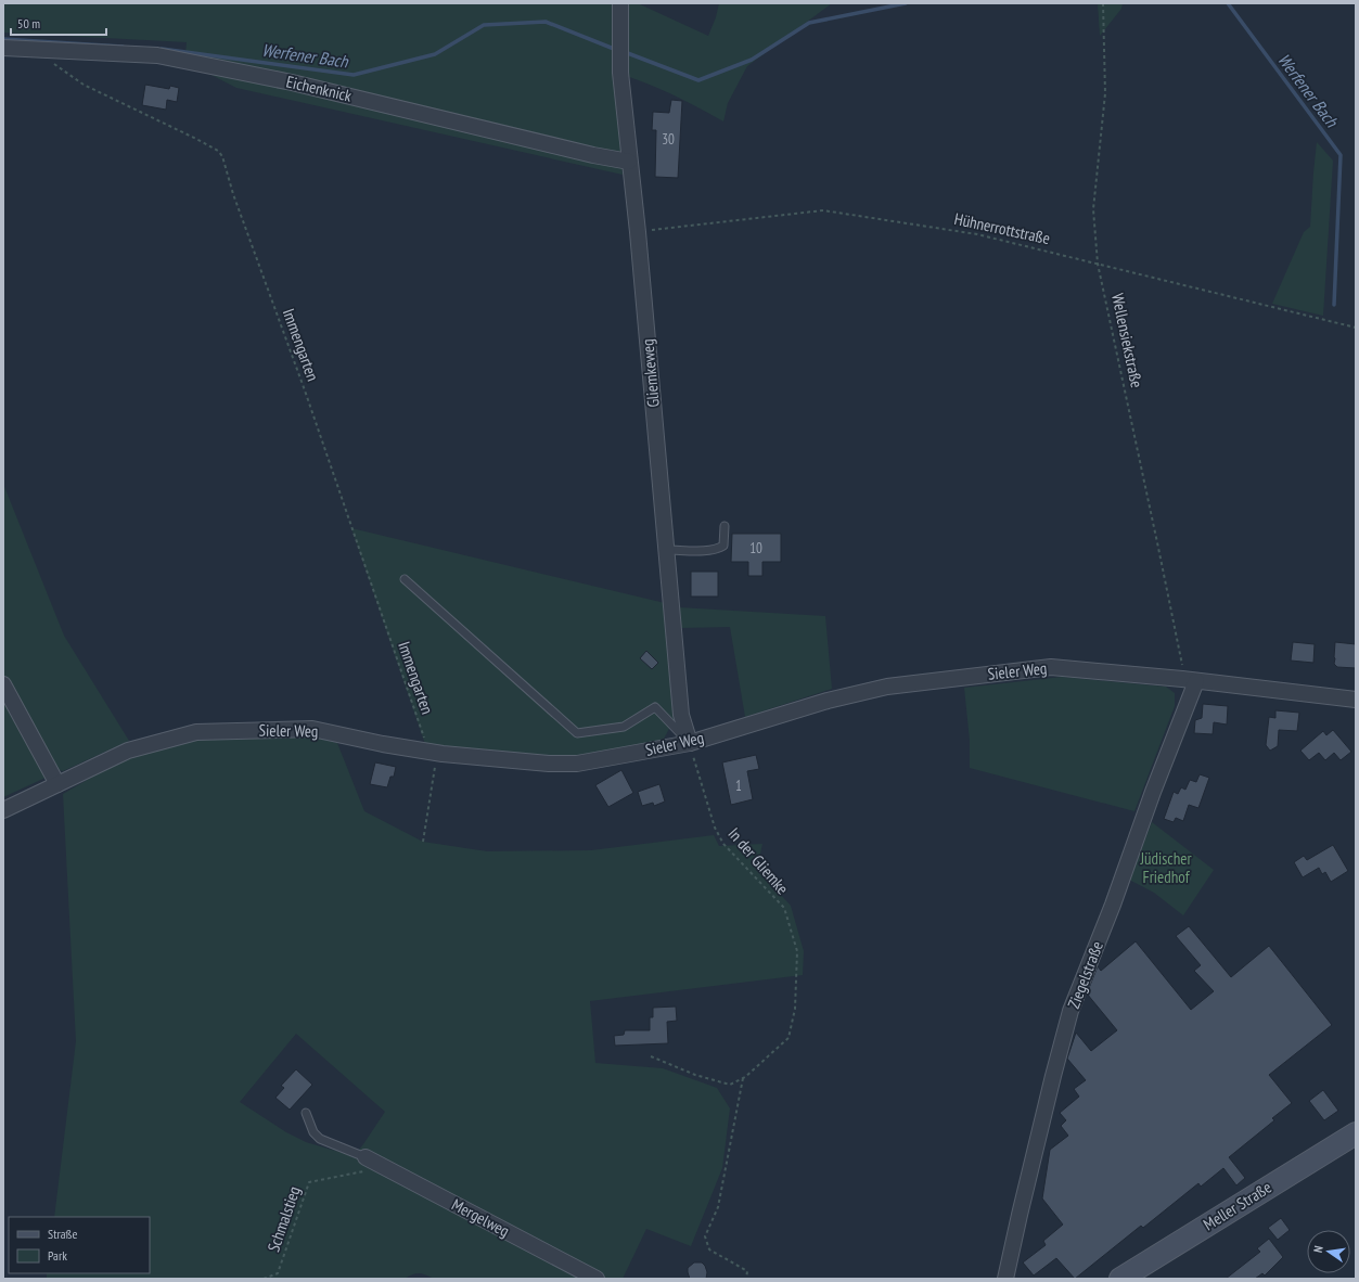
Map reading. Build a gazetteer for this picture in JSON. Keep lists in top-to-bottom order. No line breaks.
{"streets":{"main road":["Meller Straße"],"street":["Eichenknick","Gliemkeweg","Sieler Weg","Ziegelstraße","Mergelweg"],"path":["Hühnerrottstraße","Wellensiekstraße","Immengarten","In der Gliemke","Schmalstieg"]},"crossings":[["Eichenknick","Gliemkeweg"],["Hühnerrottstraße","Wellensiekstraße"],["Hühnerrottstraße","Gliemkeweg"],["Wellensiekstraße","Sieler Weg"],["Wellensiekstraße","Ziegelstraße"],["Immengarten","Sieler Weg"],["Gliemkeweg","Sieler Weg"],["Gliemkeweg","In der Gliemke"],["Sieler Weg","In der Gliemke"],["Sieler Weg","Ziegelstraße"],["Mergelweg","Schmalstieg"]],"water":["Werfener Bach"],"parks":["Jüdischer Friedhof"],"house_numbers":["30","10","1"],"legend":["Straße","Park"],"scale_bar":"50 m","north":"left"}
